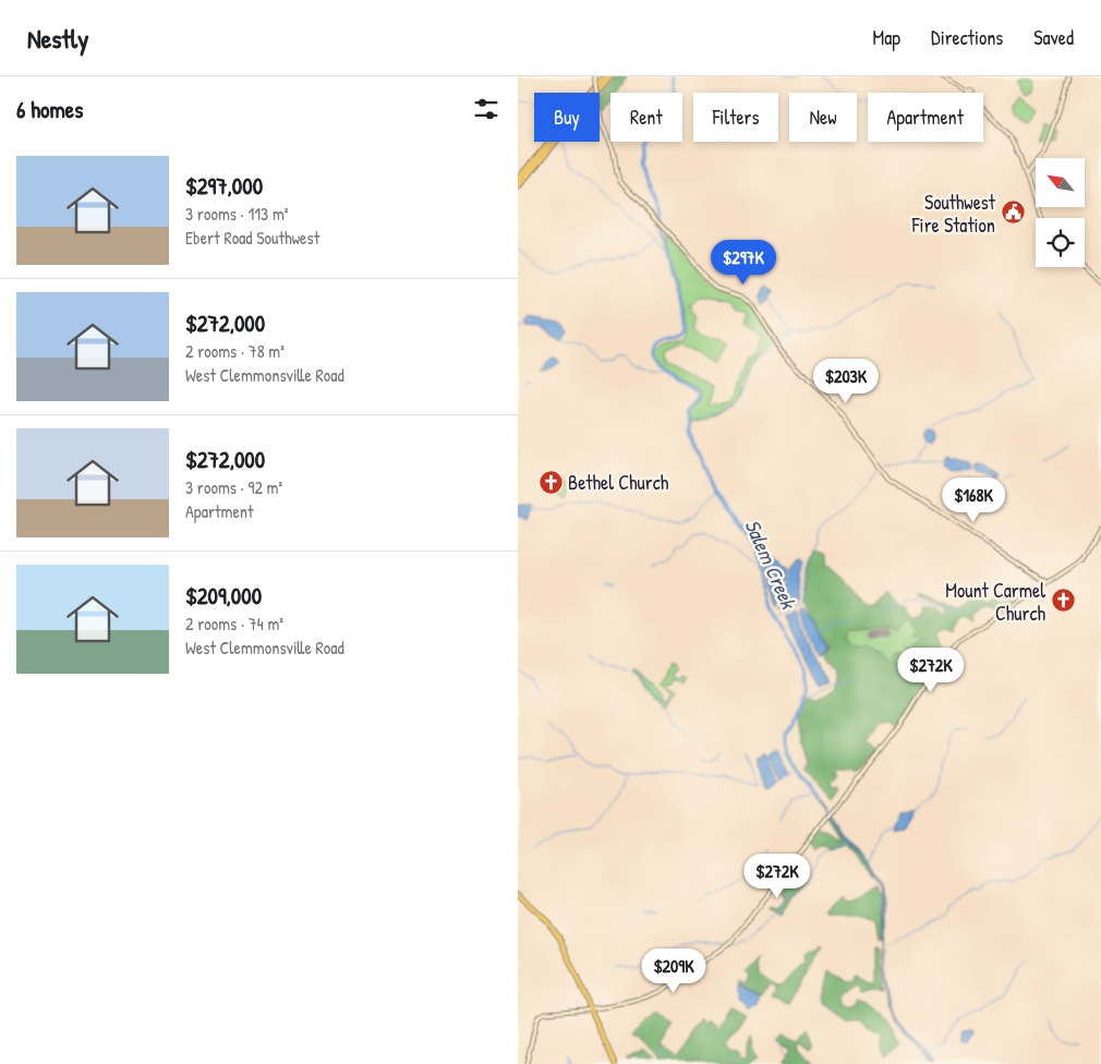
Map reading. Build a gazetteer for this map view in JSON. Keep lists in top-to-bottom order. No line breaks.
{"water":["Salem Creek"],"places":{"public building":["Southwest Fire Station"],"church":["Bethel Church","Mount Carmel Church"]},"north":"top left","page":{"header":"Nestly","nav":["Map","Directions","Saved"],"heading":"6 homes","chip":["Buy","Rent","Filters","New","Apartment"],"list":[{"name":"$297,000","note":"3 rooms · 113 m² · Ebert Road Southwest"},{"name":"$272,000","note":"2 rooms · 78 m² · West Clemmonsville Road"},{"name":"$272,000","note":"3 rooms · 92 m² · Apartment"},{"name":"$209,000","note":"2 rooms · 74 m² · West Clemmonsville Road"}],"price":["$297K","$203K","$168K","$272K","$272K","$209K"]}}
